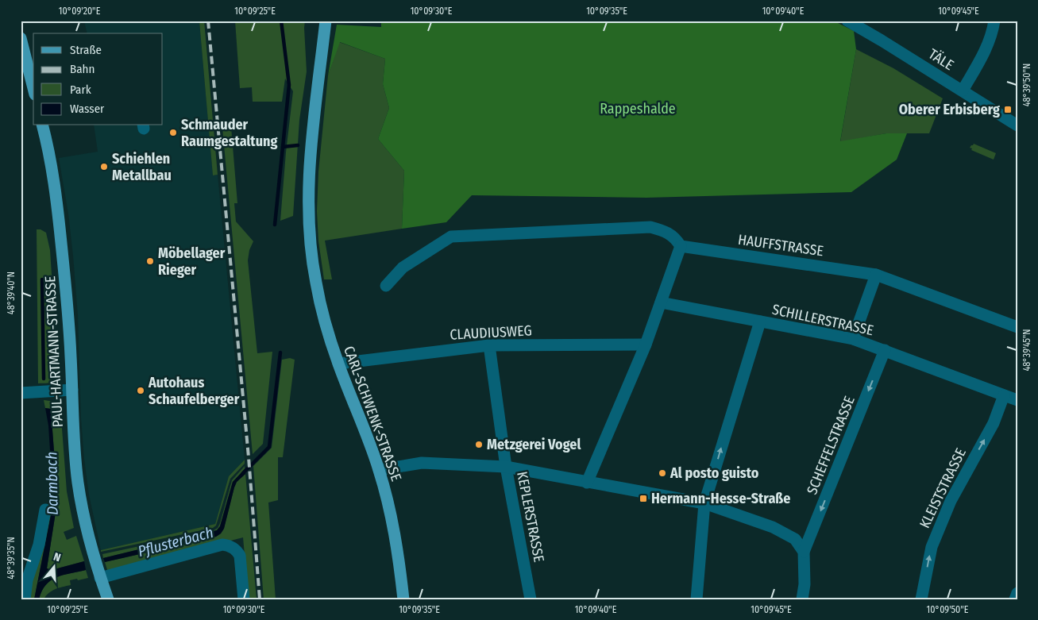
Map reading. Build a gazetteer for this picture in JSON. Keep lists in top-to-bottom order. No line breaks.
{"streets":{"main road":["PAUL-HARTMANN-STRASSE","CARL-SCHWENK-STRASSE"],"street":["TÄLE","HAUFFSTRASSE","SCHILLERSTRASSE","CLAUDIUSWEG","SCHEFFELSTRASSE","KLEISTSTRASSE","KEPLERSTRASSE"]},"crossings":[["SCHILLERSTRASSE","SCHEFFELSTRASSE"],["SCHILLERSTRASSE","KLEISTSTRASSE"],["CLAUDIUSWEG","CARL-SCHWENK-STRASSE"],["CLAUDIUSWEG","KEPLERSTRASSE"]],"one_way":["SCHEFFELSTRASSE","KLEISTSTRASSE"],"water":["Darmbach","Pflusterbach"],"parks":["Rappeshalde"],"places":{"transit":["Oberer Erbisberg","Hermann-Hesse-Straße"],"other":["Schmauder Raumgestaltung","Schiehlen Metallbau","Möbellager Rieger","Autohaus Schaufelberger","Metzgerei Vogel","Al posto guisto"]},"legend":["Straße","Bahn","Park","Wasser"],"north":"top","coordinates":["10°09'20\"E","10°09'25\"E","10°09'30\"E","10°09'35\"E","10°09'40\"E","10°09'45\"E","48°39'50\"N","48°39'40\"N","48°39'45\"N","48°39'35\"N","10°09'50\"E"]}
